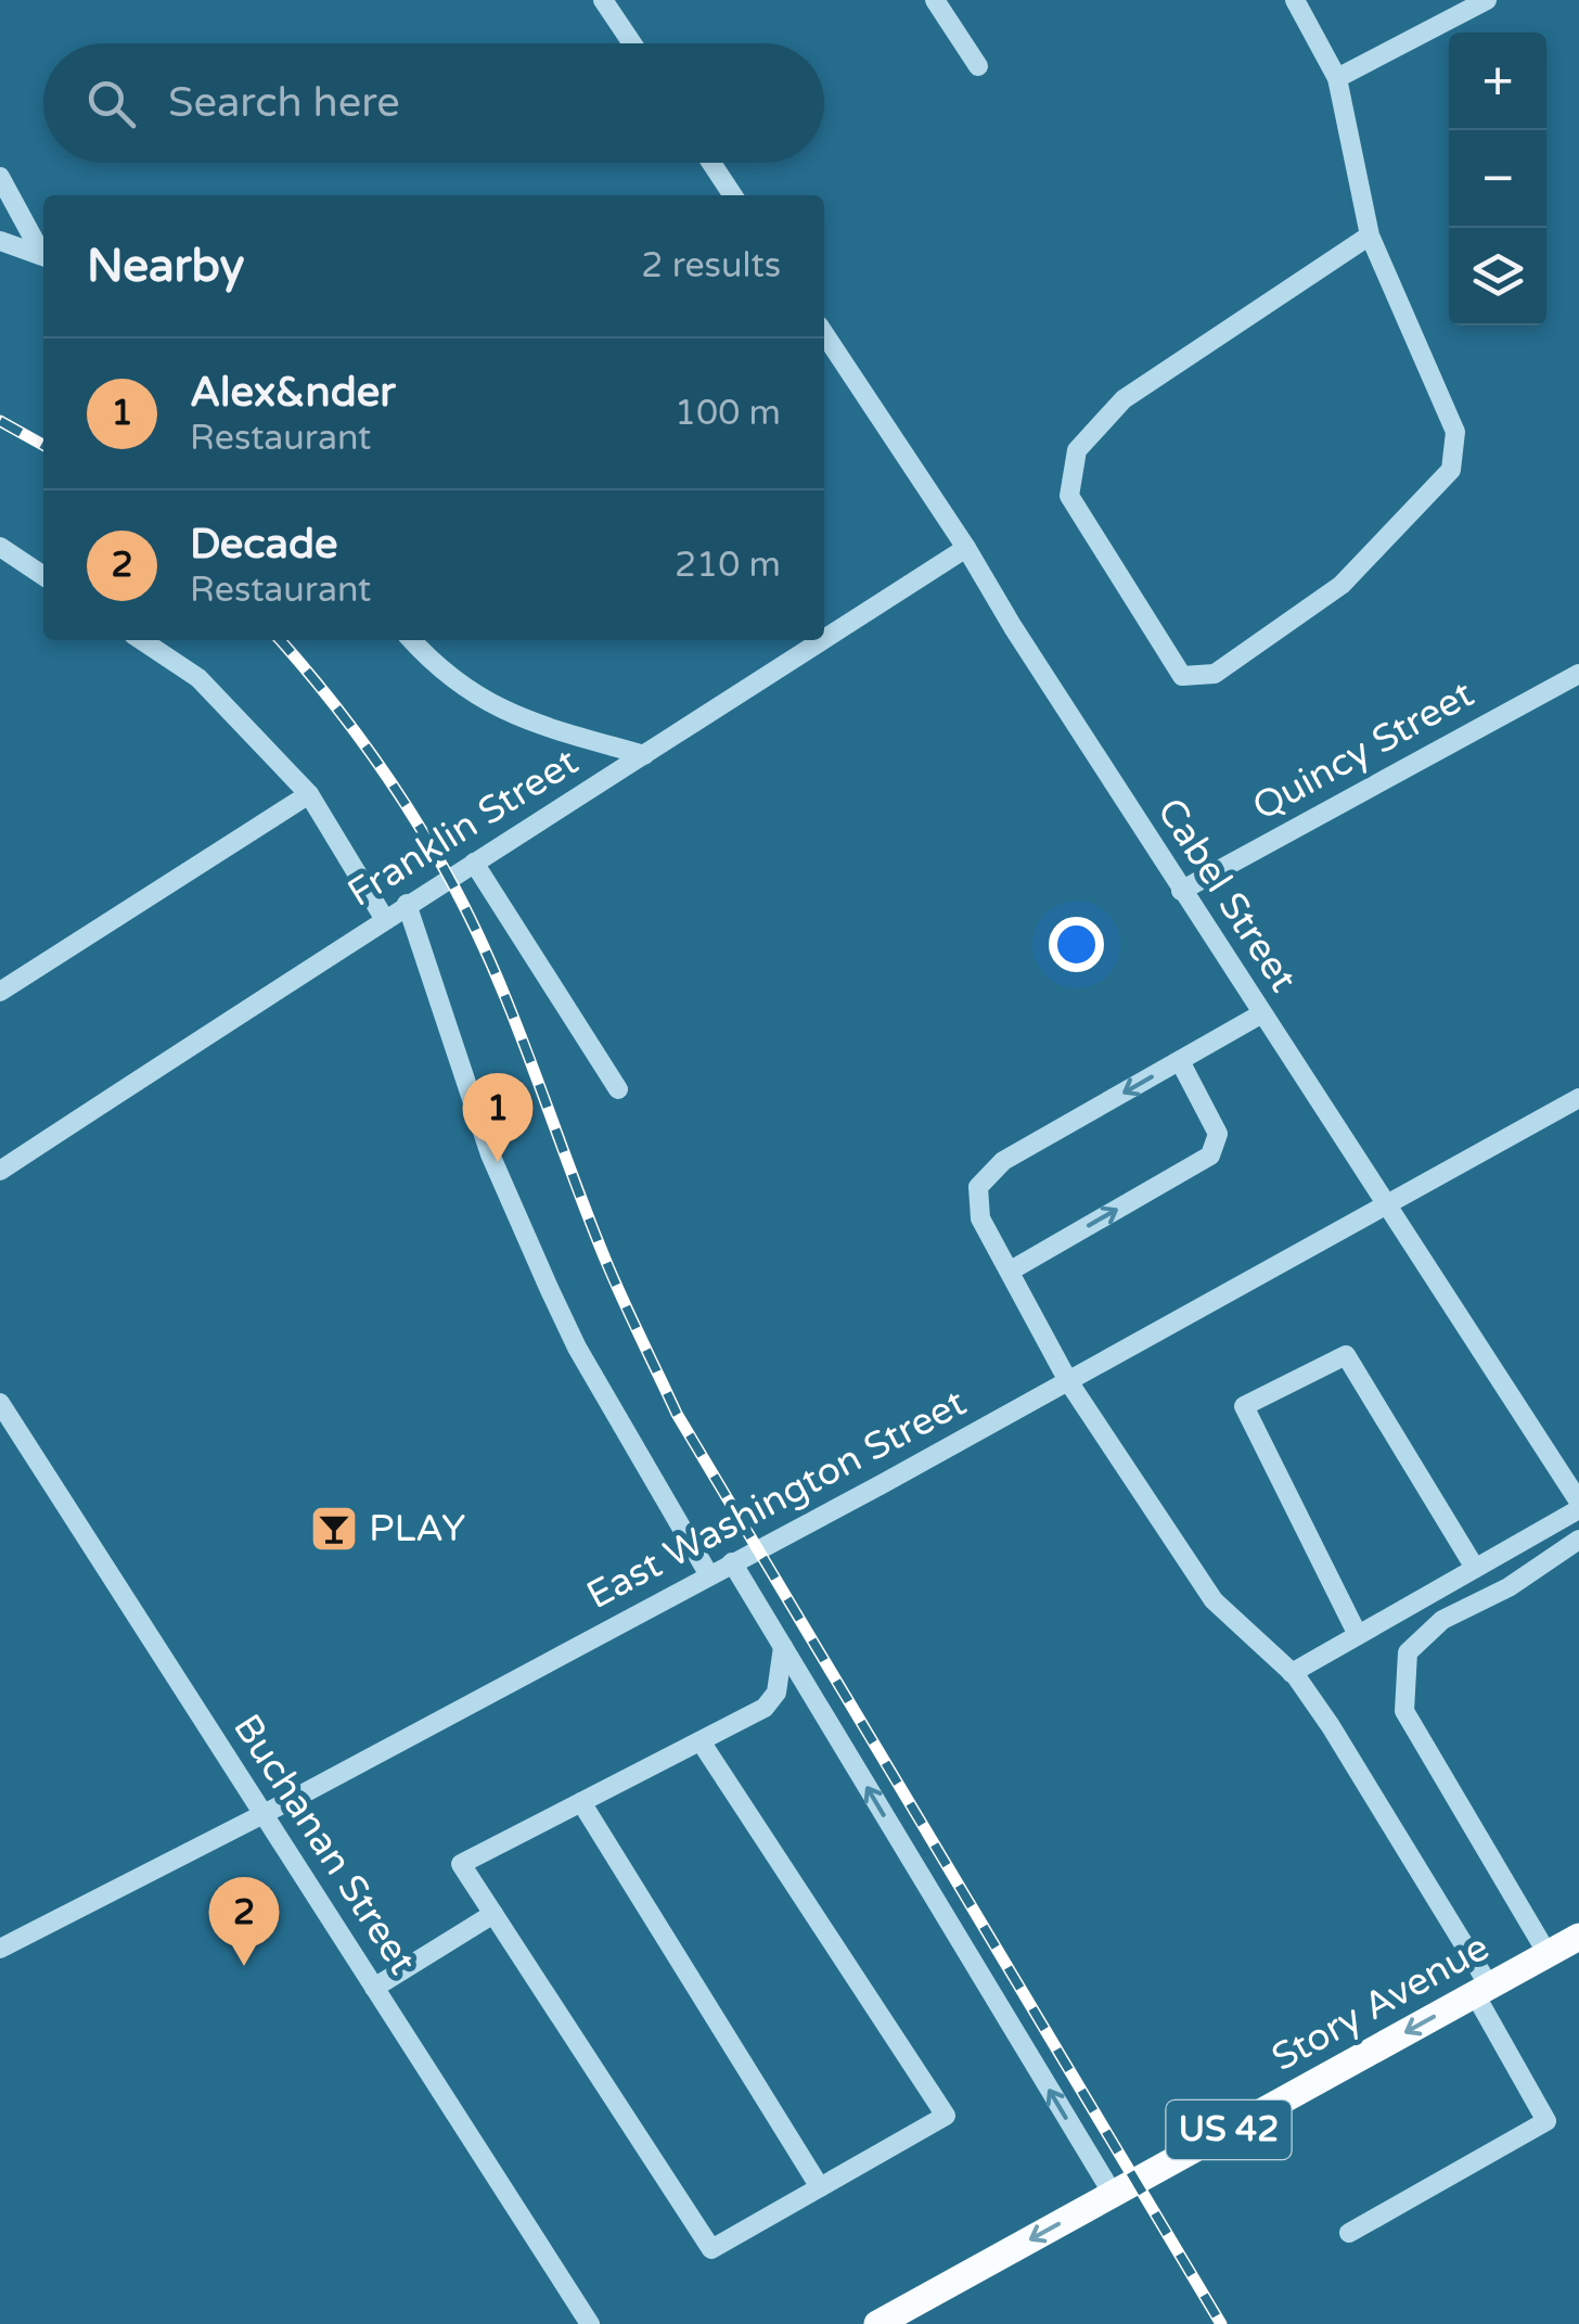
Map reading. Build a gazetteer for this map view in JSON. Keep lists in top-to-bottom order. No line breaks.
{"streets":{"main road":["Story Avenue","US 42"],"street":["Quincy Street","Franklin Street","Cabel Street","East Washington Street","Buchanan Street"]},"crossings":[["Quincy Street","Cabel Street"],["Franklin Street","Cabel Street"],["Cabel Street","East Washington Street"],["East Washington Street","Buchanan Street"]],"one_way":["Story Avenue"],"places":{"bar":["PLAY"]},"page":{"map_buttons":["+","−"],"search":"Search here","heading":["Nearby","2 results"],"list":[{"mark":"1","name":"Alex&nder","note":"Restaurant","value":"100 m"},{"mark":"2","name":"Decade","note":"Restaurant","value":"210 m"}],"pins":["1","2"]}}
